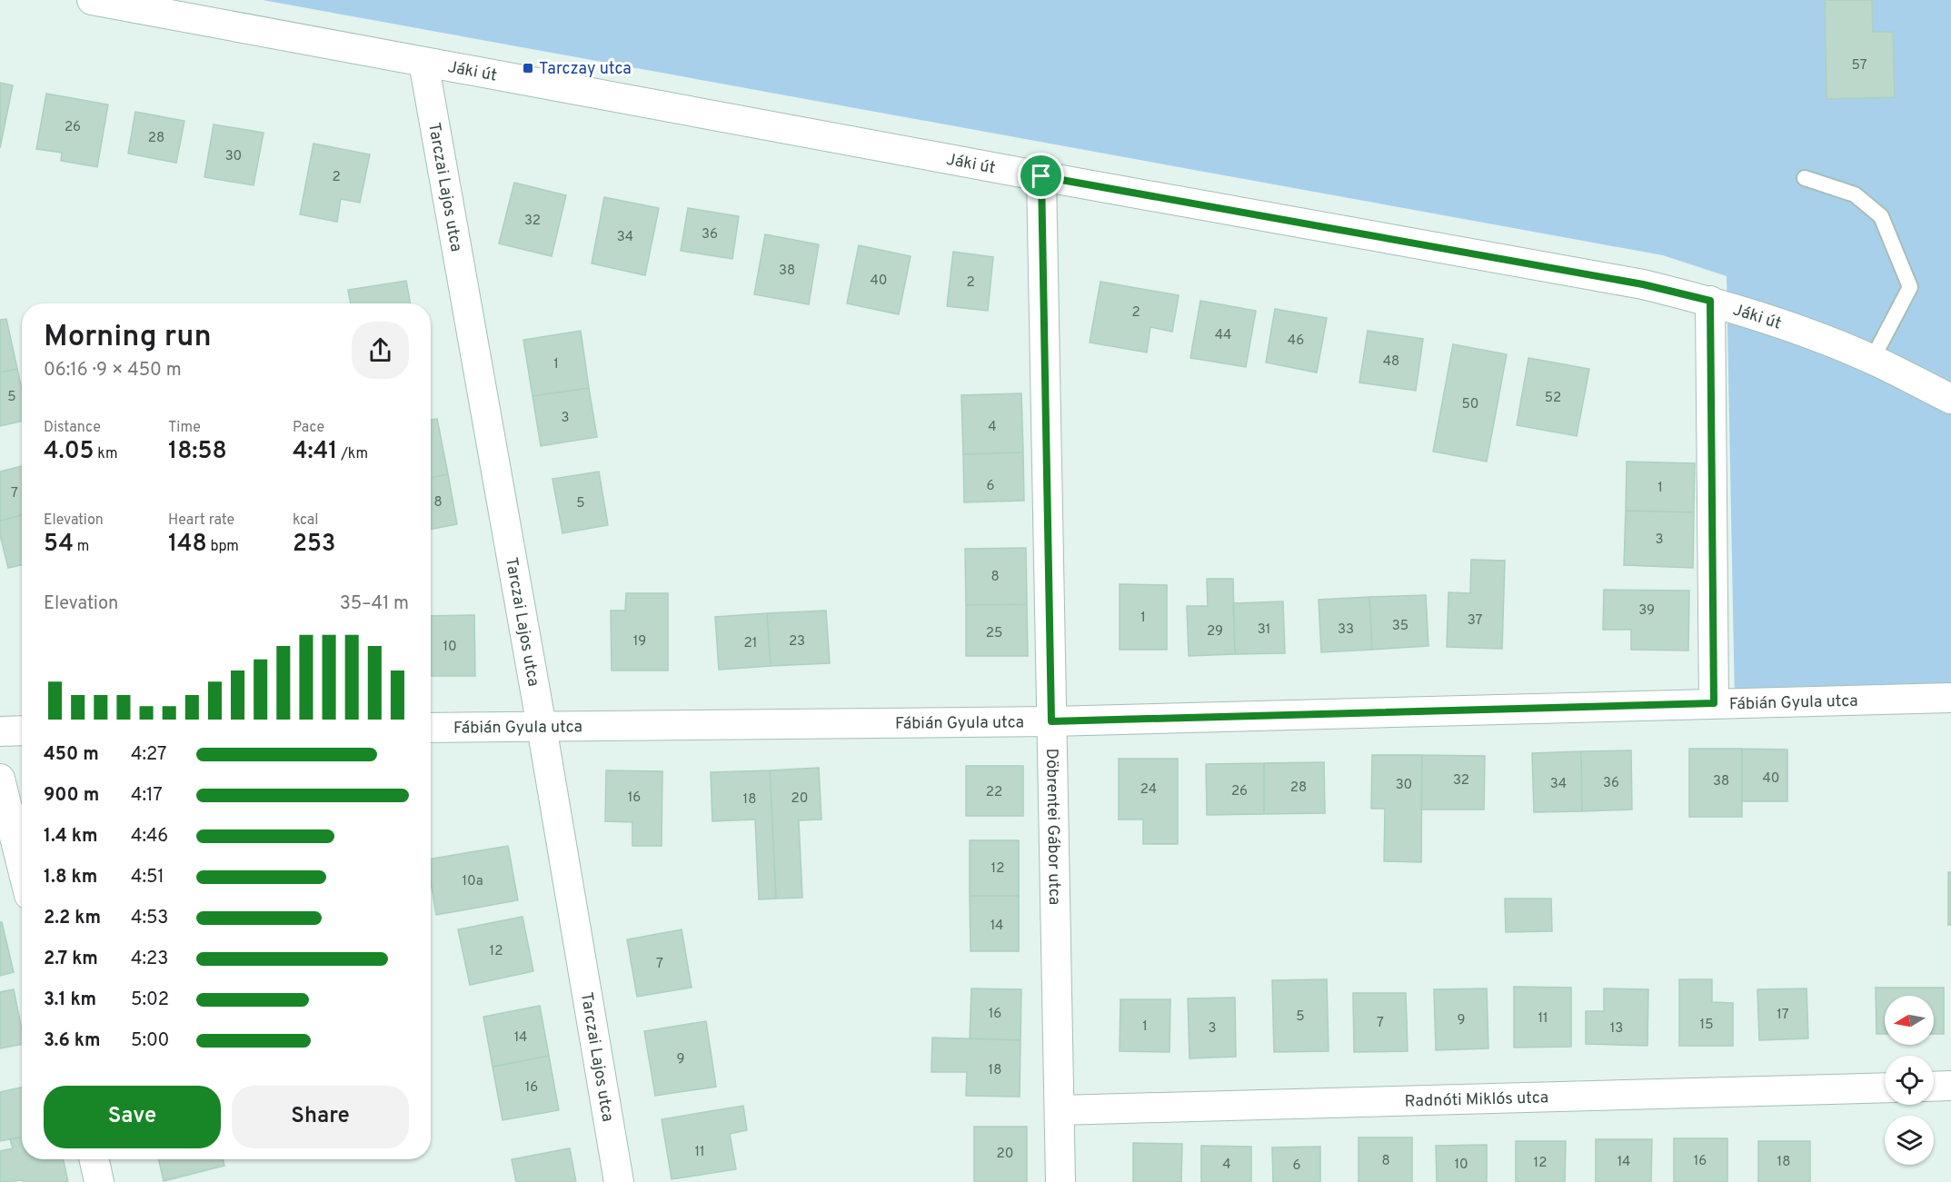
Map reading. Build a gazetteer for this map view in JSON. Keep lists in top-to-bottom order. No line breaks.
{"streets":{"street":["Jáki út","Tarczai Lajos utca","Fábián Gyula utca","Döbrentei Gábor utca","Radnóti Miklós utca"]},"crossings":[["Jáki út","Tarczai Lajos utca"],["Jáki út","Döbrentei Gábor utca"],["Tarczai Lajos utca","Fábián Gyula utca"],["Fábián Gyula utca","Döbrentei Gábor utca"],["Döbrentei Gábor utca","Radnóti Miklós utca"]],"places":{"transit":["Tarczay utca"]},"house_numbers":["57","26","28","30","2","32","36","34","38","40","2","2","44","46","48","1","5","52","50","3","4","6","1","7","8","5","3","8","39","1","37","35","31","33","29","25","19","23","21","10","40","32","38","36","34","30","28","24","26","22","16","20","18","12","10a","14","12","7","16","17","5","11","9","7","15","1","3","13","14","9","18","16","11","20","8","16","14","18","12","4","10","6"],"north":"left","page":{"heading":["Morning run","06:16 · 9 × 450 m"],"stats":[["Distance","4.05 km"],["Time","18:58"],["Pace","4:41 /km"],["Elevation","54 m"],["Heart rate","148 bpm"],["kcal","253"]],"chart":["Elevation","35–41 m"],"list":[{"name":"450 m","note":"4:27"},{"name":"900 m","note":"4:17"},{"name":"1.4 km","note":"4:46"},{"name":"1.8 km","note":"4:51"},{"name":"2.2 km","note":"4:53"},{"name":"2.7 km","note":"4:23"},{"name":"3.1 km","note":"5:02"},{"name":"3.6 km","note":"5:00"}],"buttons":["Save","Share"]}}
